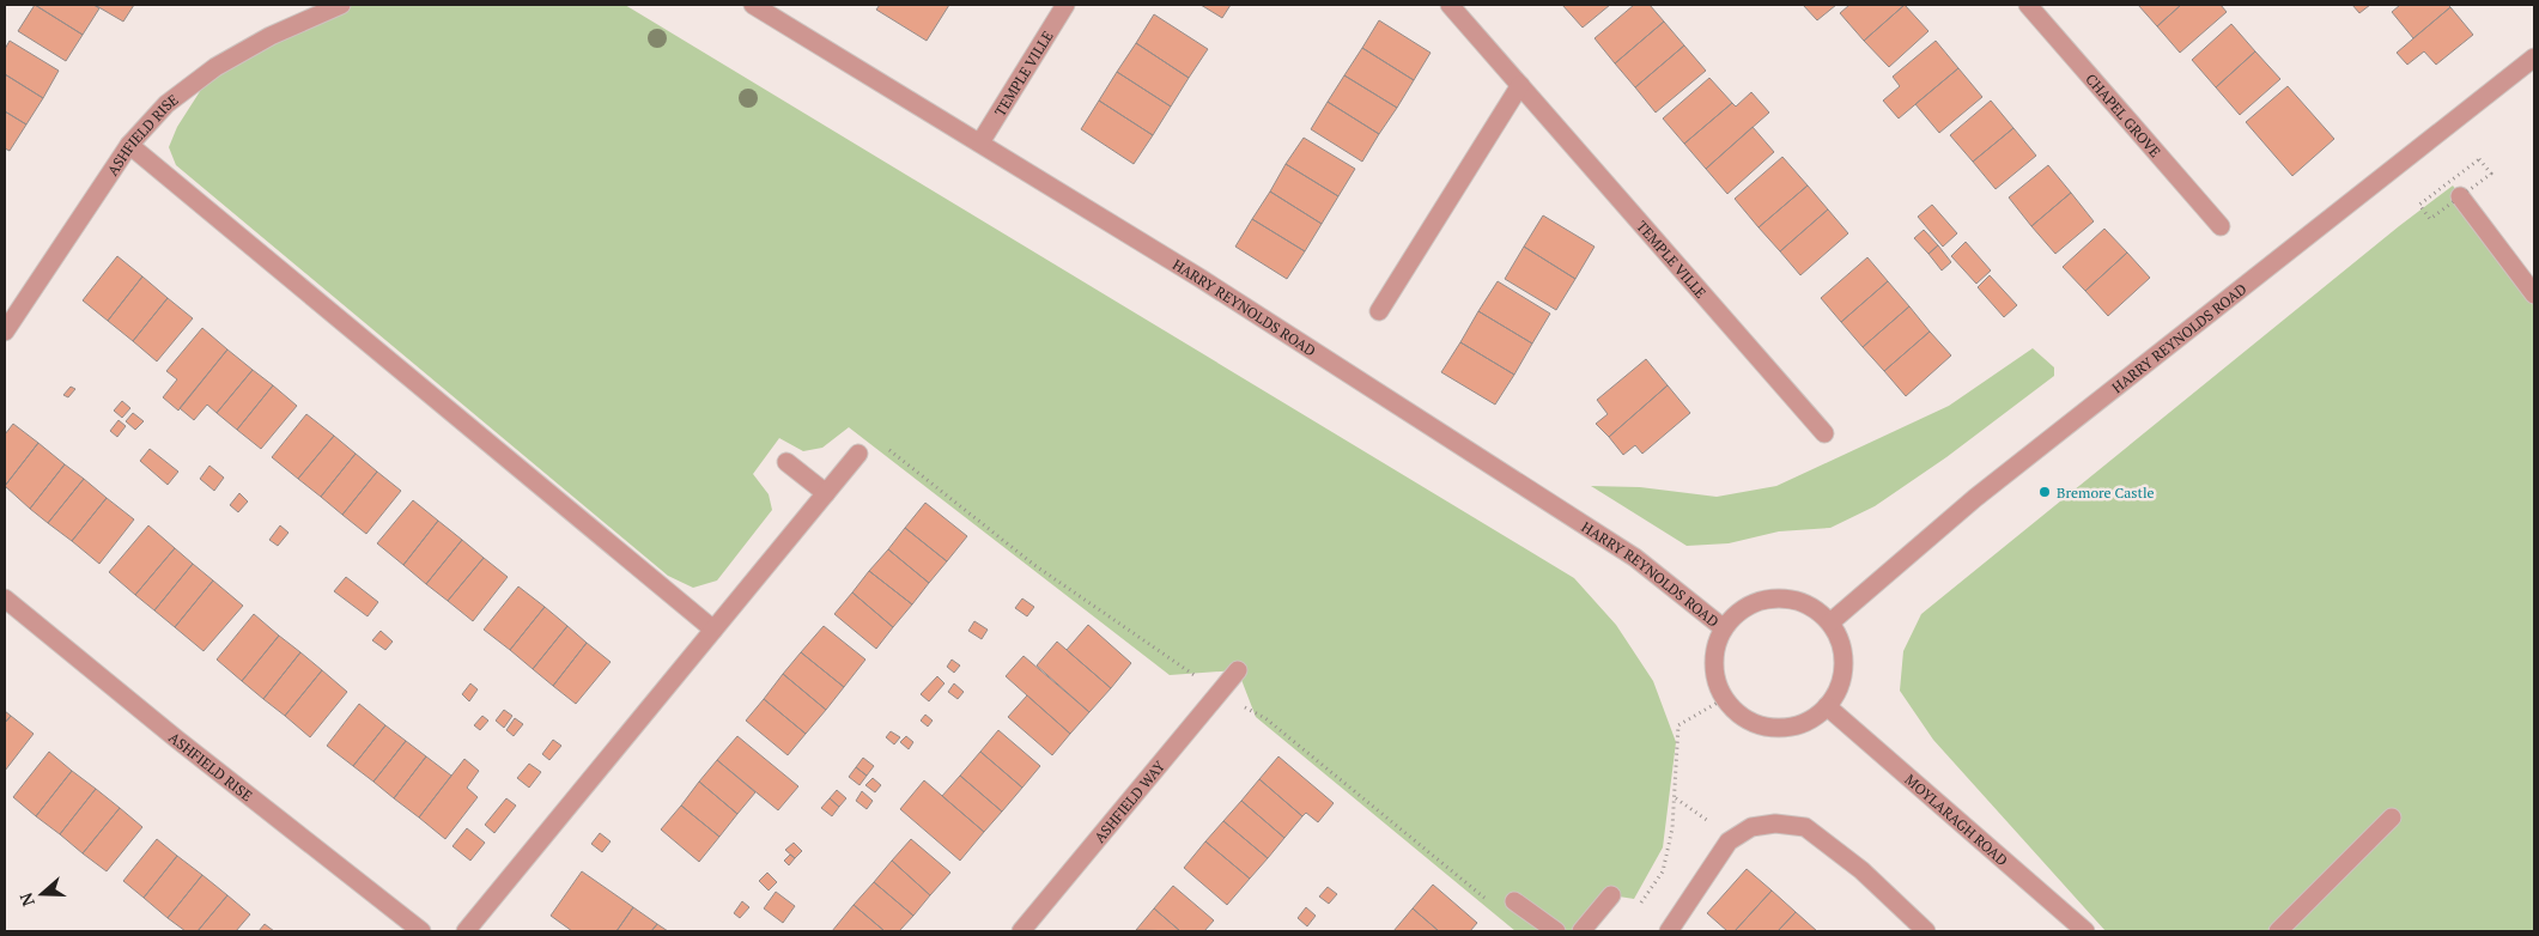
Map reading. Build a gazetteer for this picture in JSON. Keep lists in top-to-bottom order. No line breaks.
{"streets":{"street":["TEMPLE VILLE","CHAPEL GROVE","ASHFIELD RISE","HARRY REYNOLDS ROAD","ASHFIELD WAY","MOYLARAGH ROAD"]},"crossings":[["TEMPLE VILLE","HARRY REYNOLDS ROAD"],["HARRY REYNOLDS ROAD","MOYLARAGH ROAD"]],"places":["Bremore Castle"],"north":"left"}
